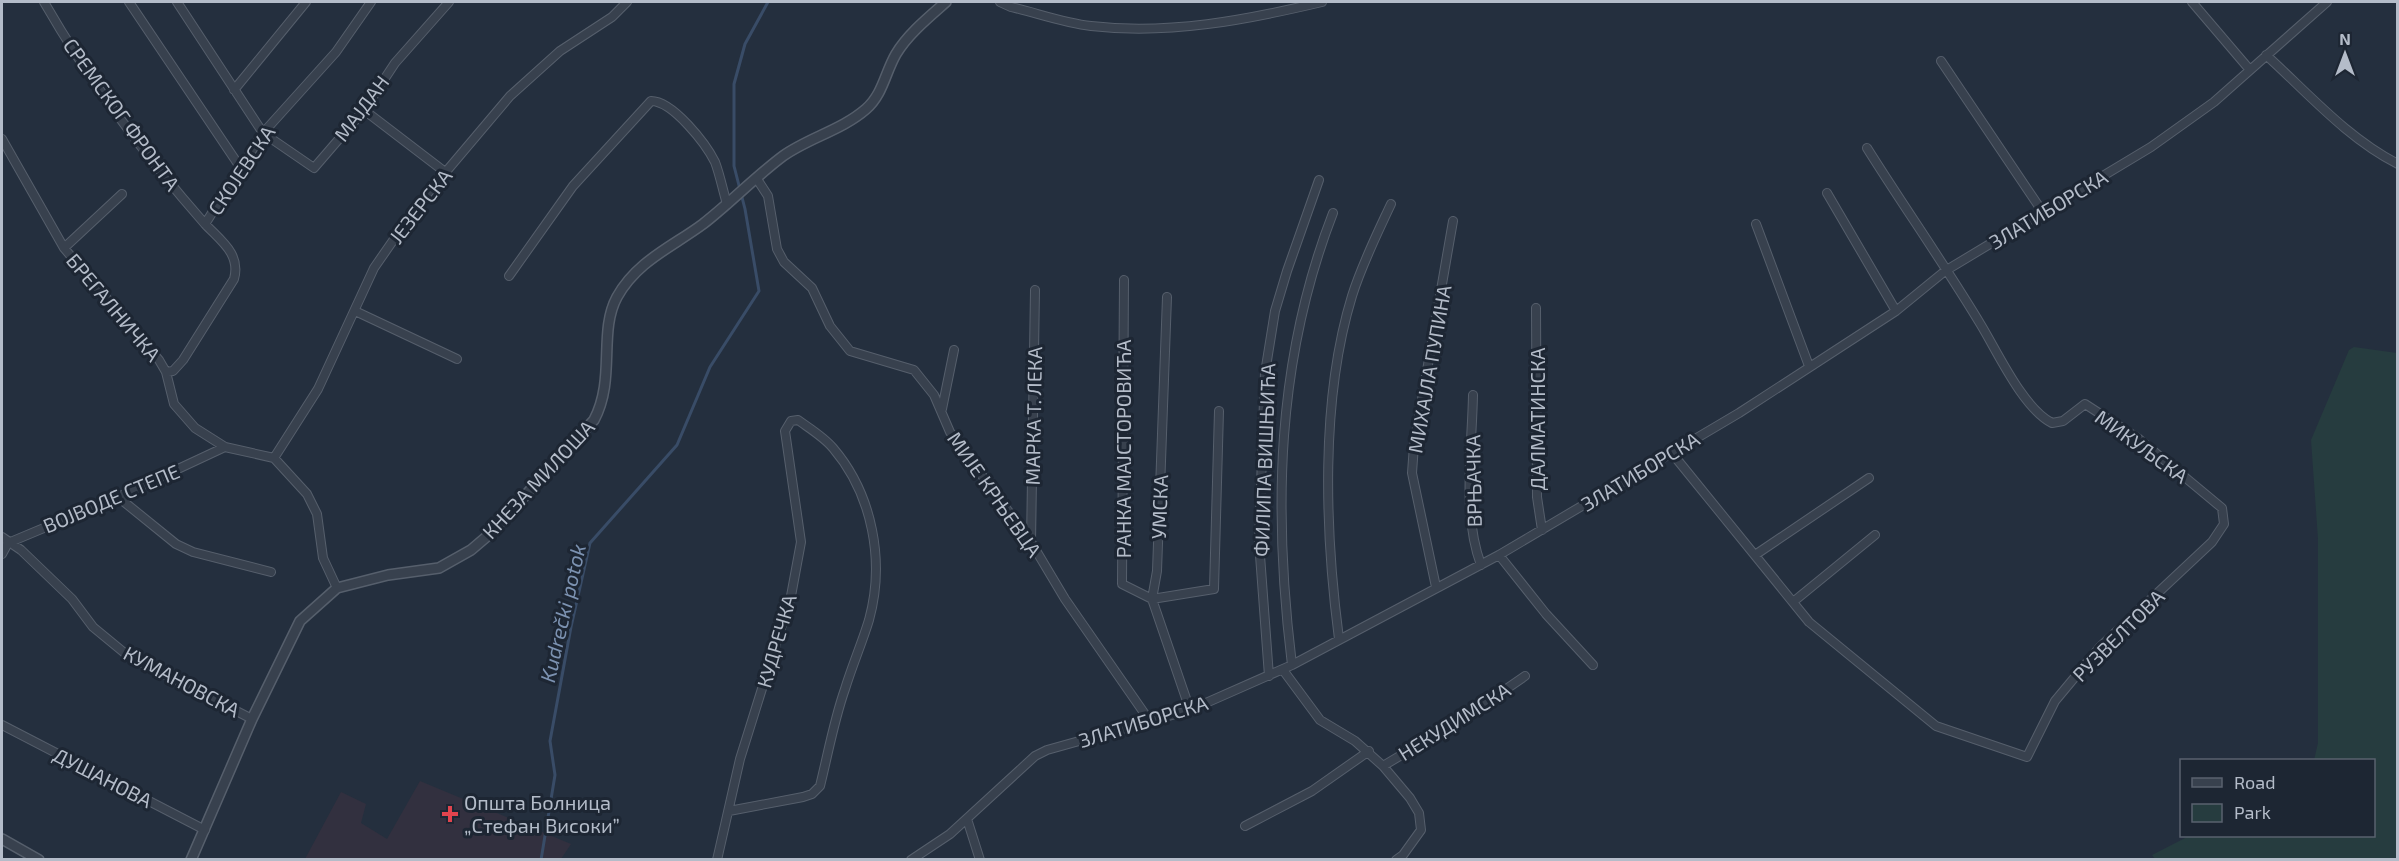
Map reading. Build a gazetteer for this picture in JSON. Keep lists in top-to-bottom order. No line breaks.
{"streets":{"street":["МАЈДАН","СРЕМСКОГ ФРОНТА","СКОЈЕВСКА","ЈЕЗЕРСКА","ЗЛАТИБОРСКА","БРЕГАЛНИЧКА","МИХАЈЛА ПУПИНА","МАРКА Т. ЛЕКА","ДАЛМАТИНСКА","МИКУЉСКА","РАНКА МАЈСТОРОВИЋА","ФИЛИПА ВИШЊИЋА","КНЕЗА МИЛОША","ВРЊАЧКА","МИЈЕ КРЊЕВЦА","ВОЈВОДЕ СТЕПЕ","УМСКА","РУЗВЕЛТОВА","КУДРЕЧКА","КУМАНОВСКА","НЕКУДИМСКА","ДУШАНОВА"]},"crossings":[["МАЈДАН","СКОЈЕВСКА"],["СРЕМСКОГ ФРОНТА","СКОЈЕВСКА"],["СКОЈЕВСКА","БРЕГАЛНИЧКА"],["ЈЕЗЕРСКА","БРЕГАЛНИЧКА"],["ЗЛАТИБОРСКА","МИХАЈЛА ПУПИНА"],["ЗЛАТИБОРСКА","ДАЛМАТИНСКА"],["ЗЛАТИБОРСКА","МИКУЉСКА"],["ЗЛАТИБОРСКА","ФИЛИПА ВИШЊИЋА"],["ЗЛАТИБОРСКА","ВРЊАЧКА"],["ЗЛАТИБОРСКА","МИЈЕ КРЊЕВЦА"],["ЗЛАТИБОРСКА","УМСКА"],["БРЕГАЛНИЧКА","ВОЈВОДЕ СТЕПЕ"],["МАРКА Т. ЛЕКА","МИЈЕ КРЊЕВЦА"],["МИКУЉСКА","РУЗВЕЛТОВА"],["РАНКА МАЈСТОРОВИЋА","УМСКА"],["КНЕЗА МИЛОША","МИЈЕ КРЊЕВЦА"],["КНЕЗА МИЛОША","КУМАНОВСКА"],["КНЕЗА МИЛОША","ДУШАНОВА"],["ВОЈВОДЕ СТЕПЕ","КУМАНОВСКА"]],"water":["Kudrečki potok"],"places":{"health":["Општа Болница „Стефан Високи”"]},"legend":["Road","Park"],"north":"top"}
